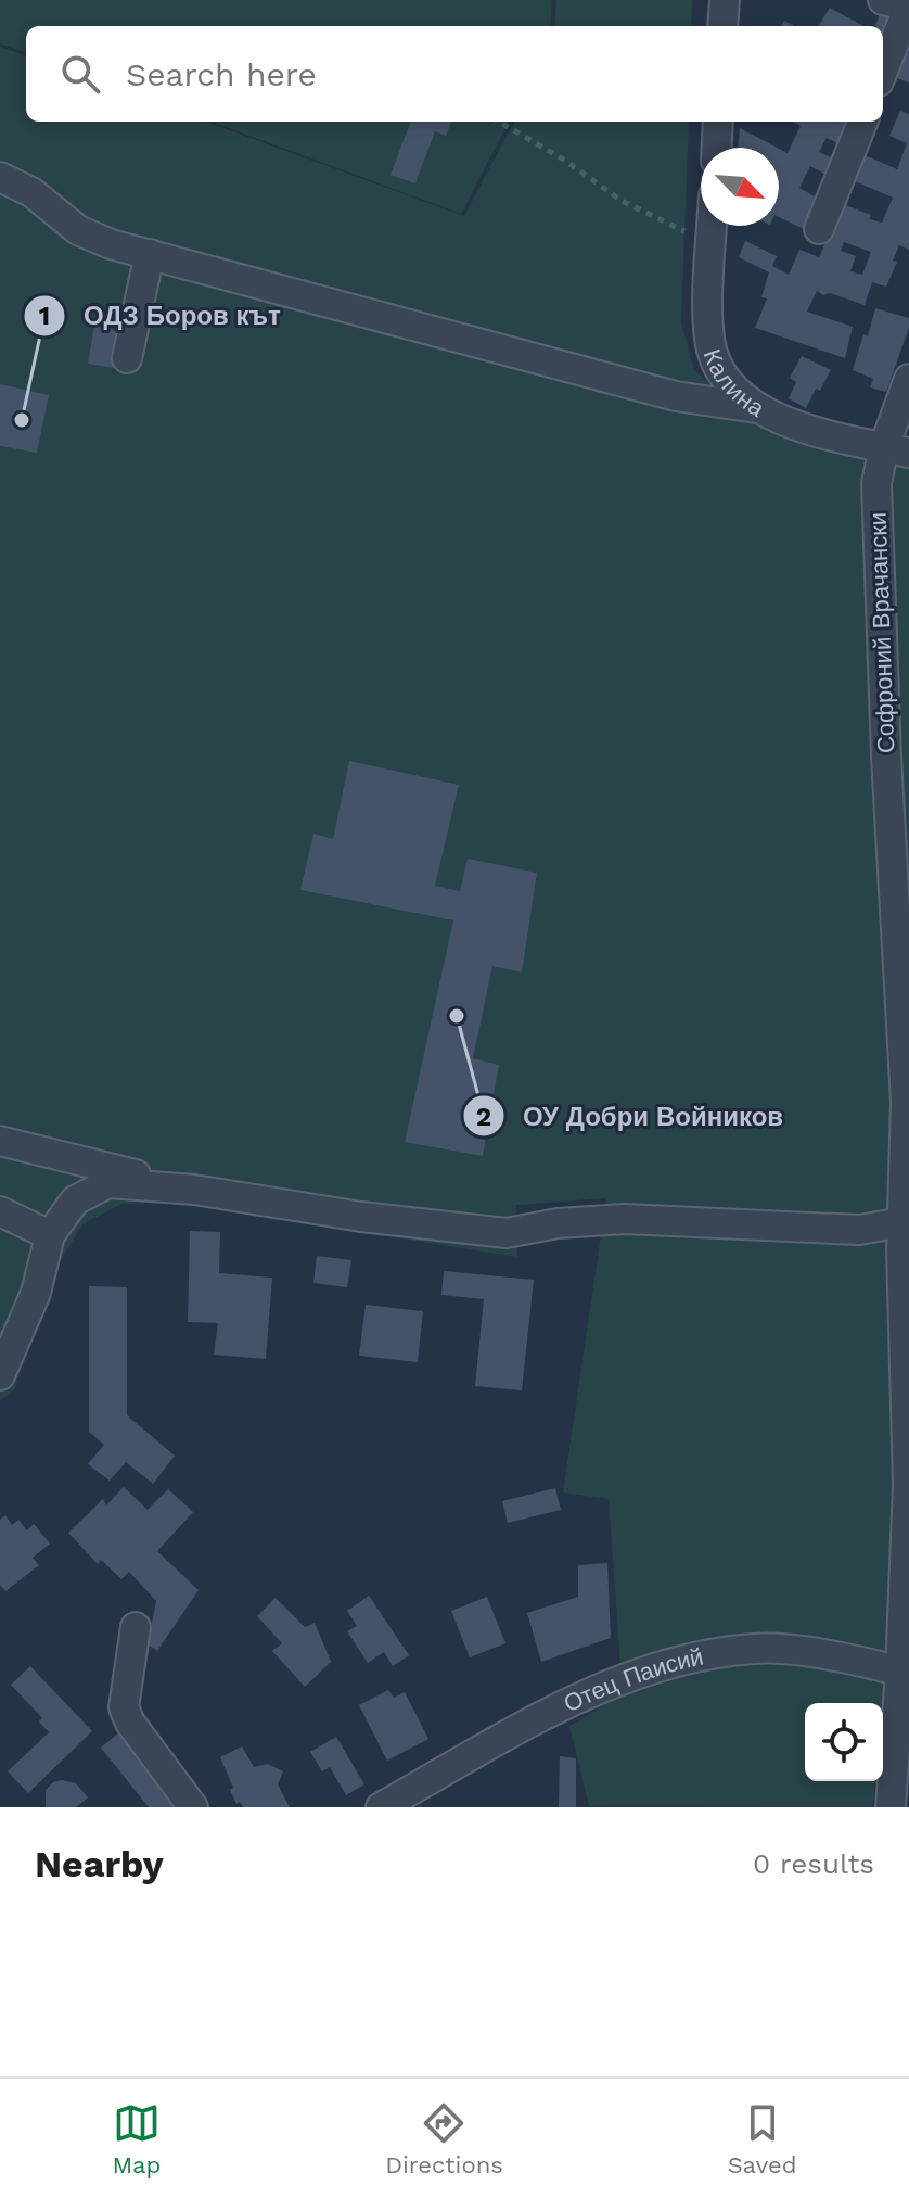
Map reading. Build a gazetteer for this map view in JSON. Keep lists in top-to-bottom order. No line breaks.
{"streets":{"street":["Калина","Софроний Врачански","Отец Паисий"]},"crossings":[["Калина","Софроний Врачански"],["Софроний Врачански","Отец Паисий"]],"places":["ОДЗ Боров кът","ОУ Добри Войников"],"north":"bottom right","page":{"search":"Search here","heading":["Nearby","0 results"],"nav":["Map","Directions","Saved"]}}
